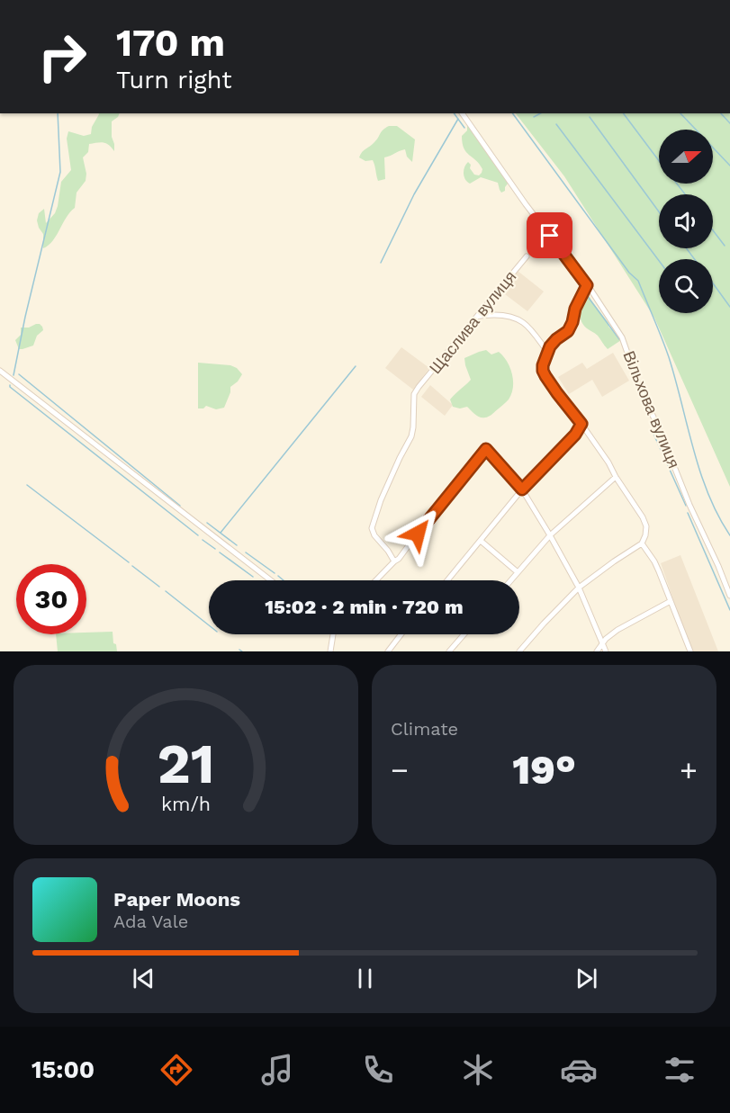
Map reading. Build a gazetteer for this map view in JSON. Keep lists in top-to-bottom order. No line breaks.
{"streets":{"street":["Щаслива вулиця","Вільхова вулиця"]},"north":"right","page":{"turn":["170 m","Turn right"],"limit":"30","trip":"15:02 · 2 min · 720 m","tile":"Climate","heat":["−","19°","+"],"song":["Paper Moons","Ada Vale"],"tabs":"15:00","gauge":["21","km/h"]}}
